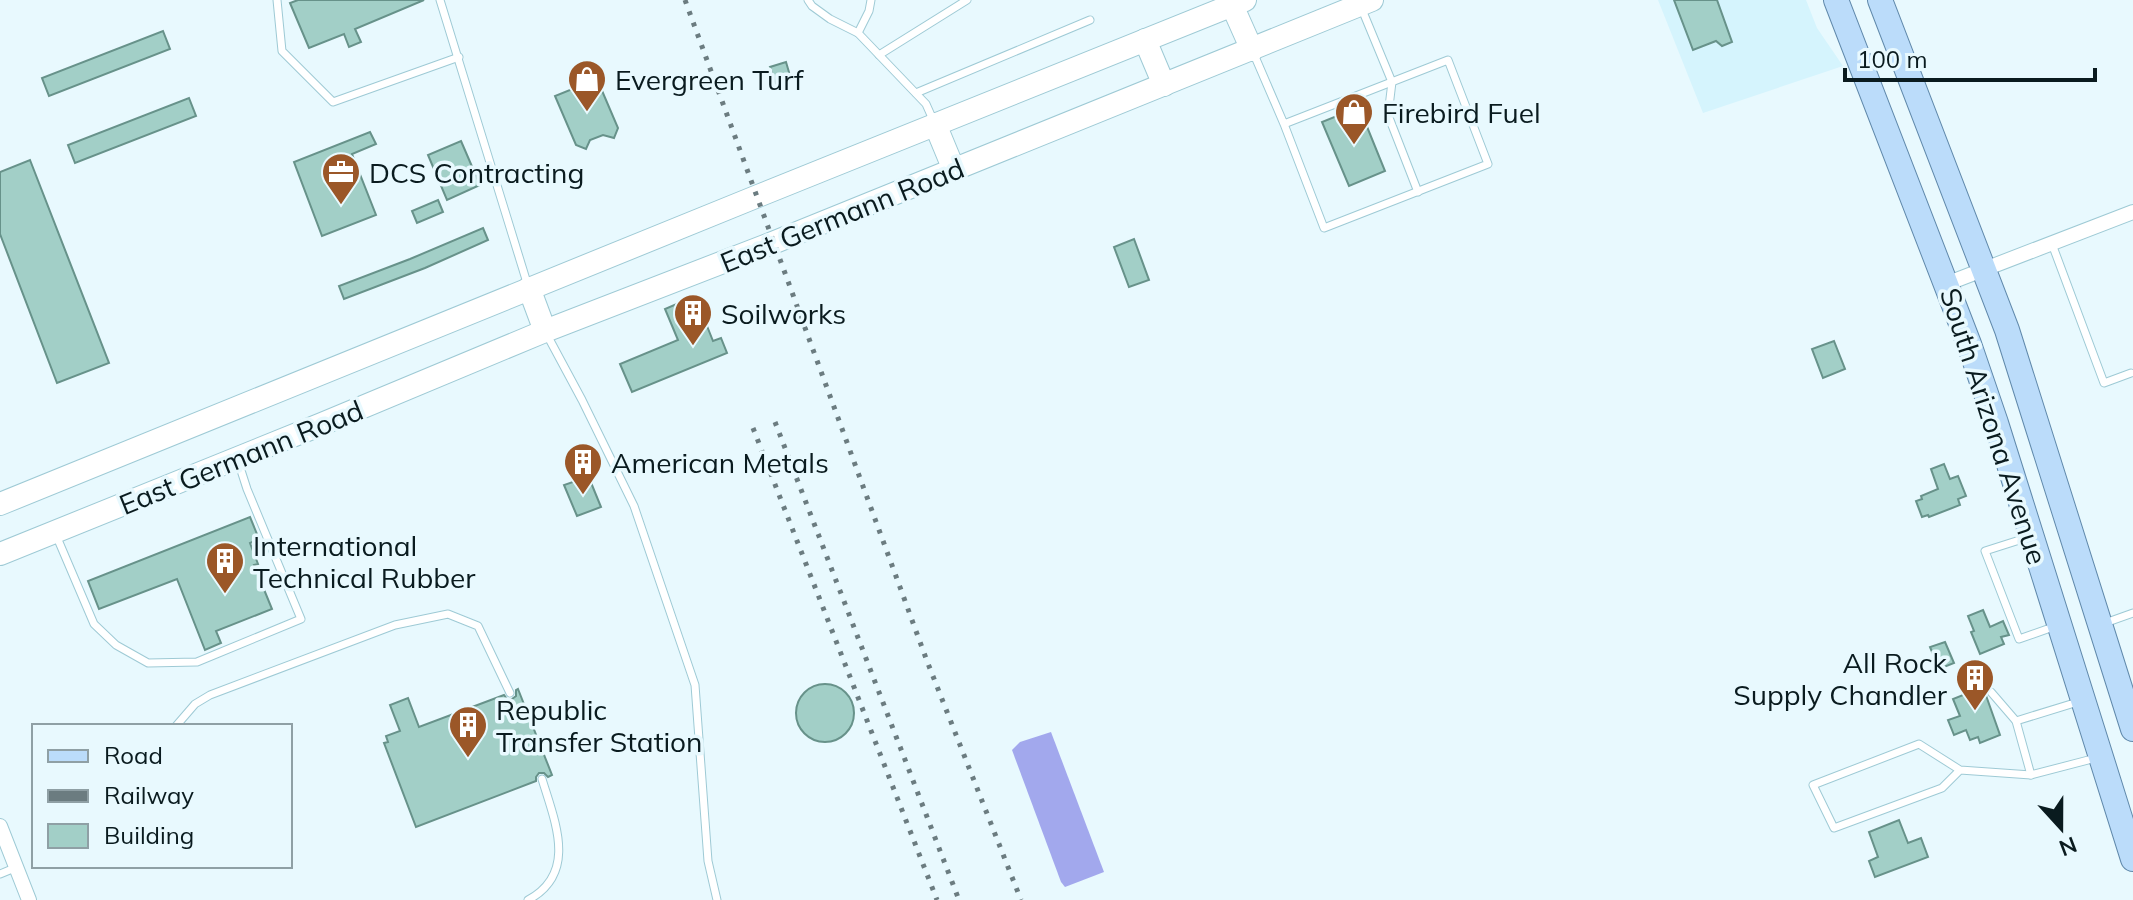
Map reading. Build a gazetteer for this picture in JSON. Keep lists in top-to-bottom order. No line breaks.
{"streets":{"main road":["East Germann Road","South Arizona Avenue"]},"places":{"shop":["Evergreen Turf","Firebird Fuel"],"office":["DCS Contracting"],"building":["Soilworks","American Metals","International Technical Rubber","All Rock Supply Chandler","Republic Transfer Station"]},"legend":["Road","Railway","Building"],"scale_bar":"100 m","north":"bottom"}
